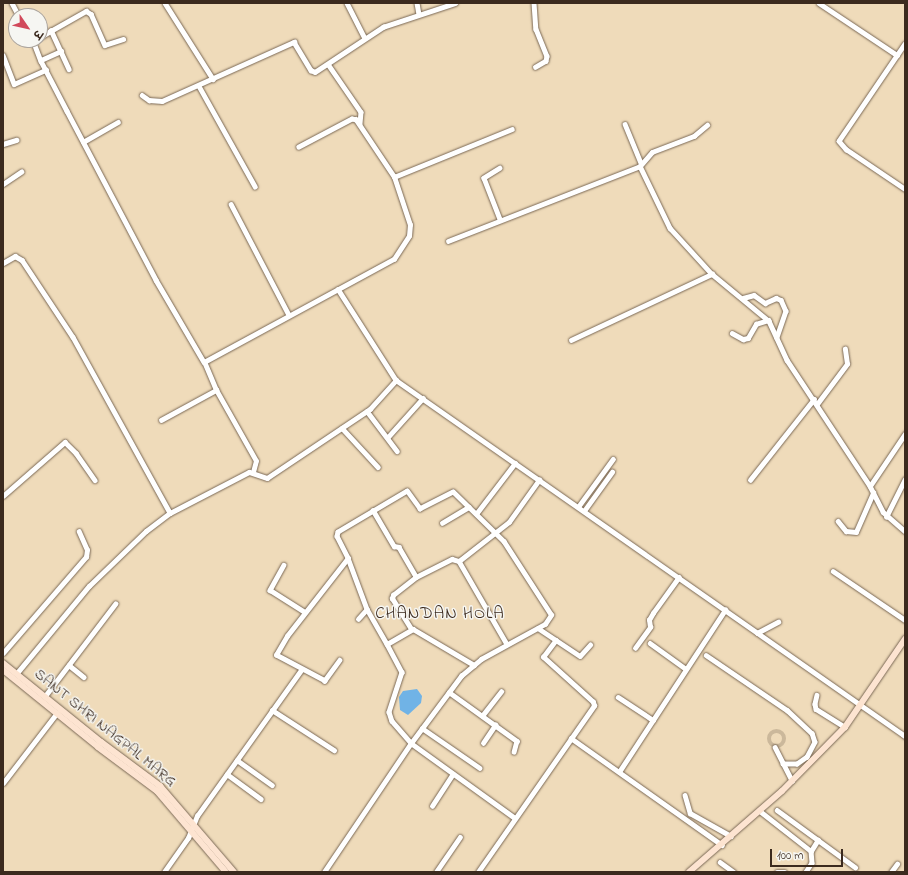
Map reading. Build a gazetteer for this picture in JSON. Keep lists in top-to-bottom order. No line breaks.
{"streets":{"main road":["SANT SHRI NAGPAL MARG"]},"districts":["CHANDAN HOLA"],"scale_bar":"100 m","north":"bottom right"}
